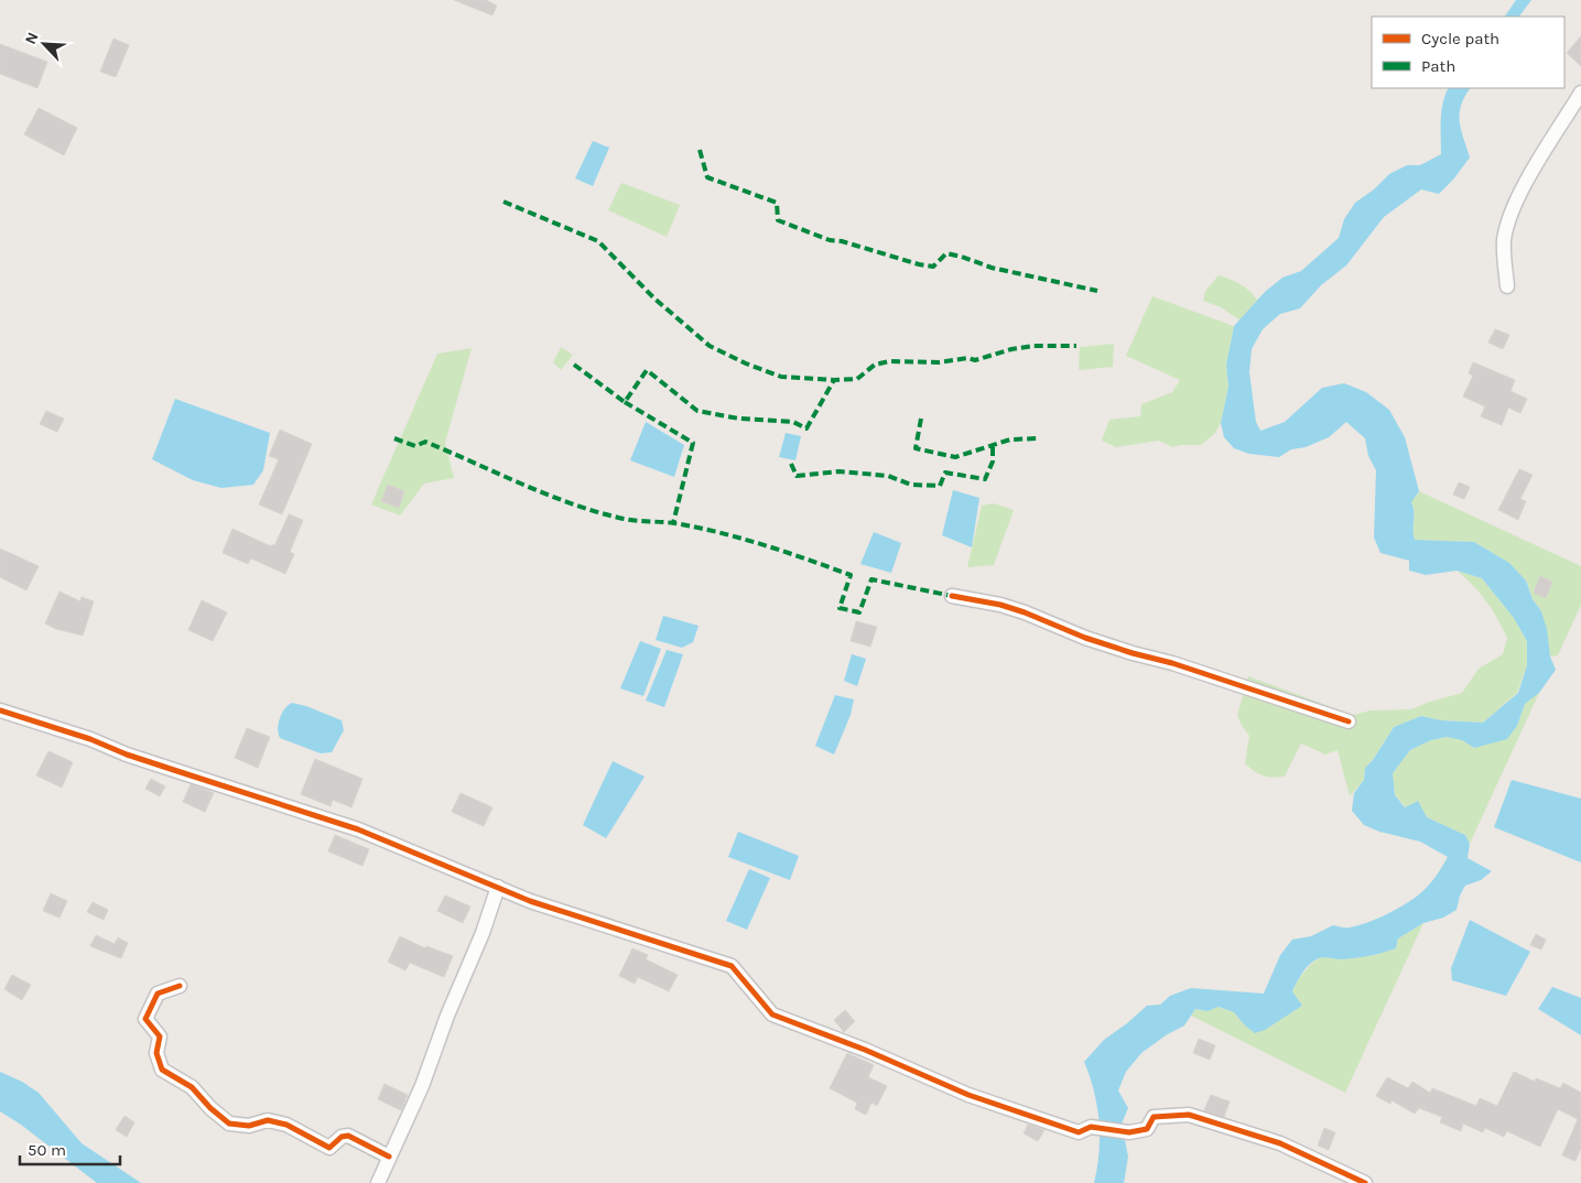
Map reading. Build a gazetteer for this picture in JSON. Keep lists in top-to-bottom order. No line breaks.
{"legend":["Cycle path","Path"],"scale_bar":"50 m","north":"top left"}
